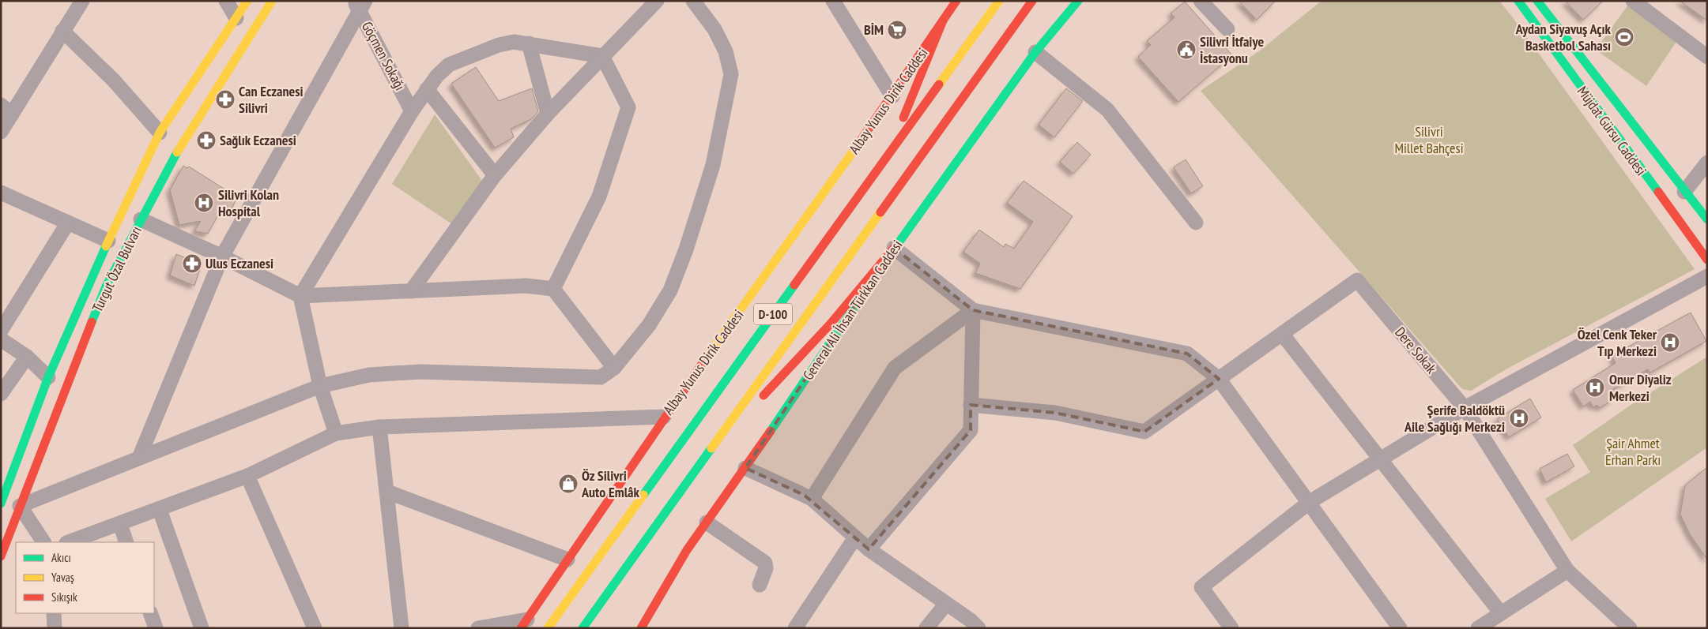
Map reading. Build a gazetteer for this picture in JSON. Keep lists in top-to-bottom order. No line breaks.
{"streets":{"main road":["Albay Yunus Dirik Caddesi","Müjdat Gürsu Caddesi","Turgut Özal Bulvarı","General Ali İhsan Türkkan Caddesi","D-100"],"street":["Göçmen Sokağı","Dere Sokak"]},"parks":["Silivri Millet Bahçesi","Şair Ahmet Erhan Parkı"],"places":{"supermarket":["BİM"],"sports":["Aydan Siyavuş Açık Basketbol Sahası"],"public building":["Silivri İtfaiye İstasyonu"],"pharmacy":["Can Eczanesi Silivri","Sağlık Eczanesi","Ulus Eczanesi"],"hospital":["Silivri Kolan Hospital","Özel Cenk Teker Tıp Merkezi","Onur Diyaliz Merkezi","Şerife Baldöktü Aile Sağlığı Merkezi"],"shop":["Öz Silivri Auto Emlâk"]},"legend":["Akıcı","Yavaş","Sıkışık"]}
